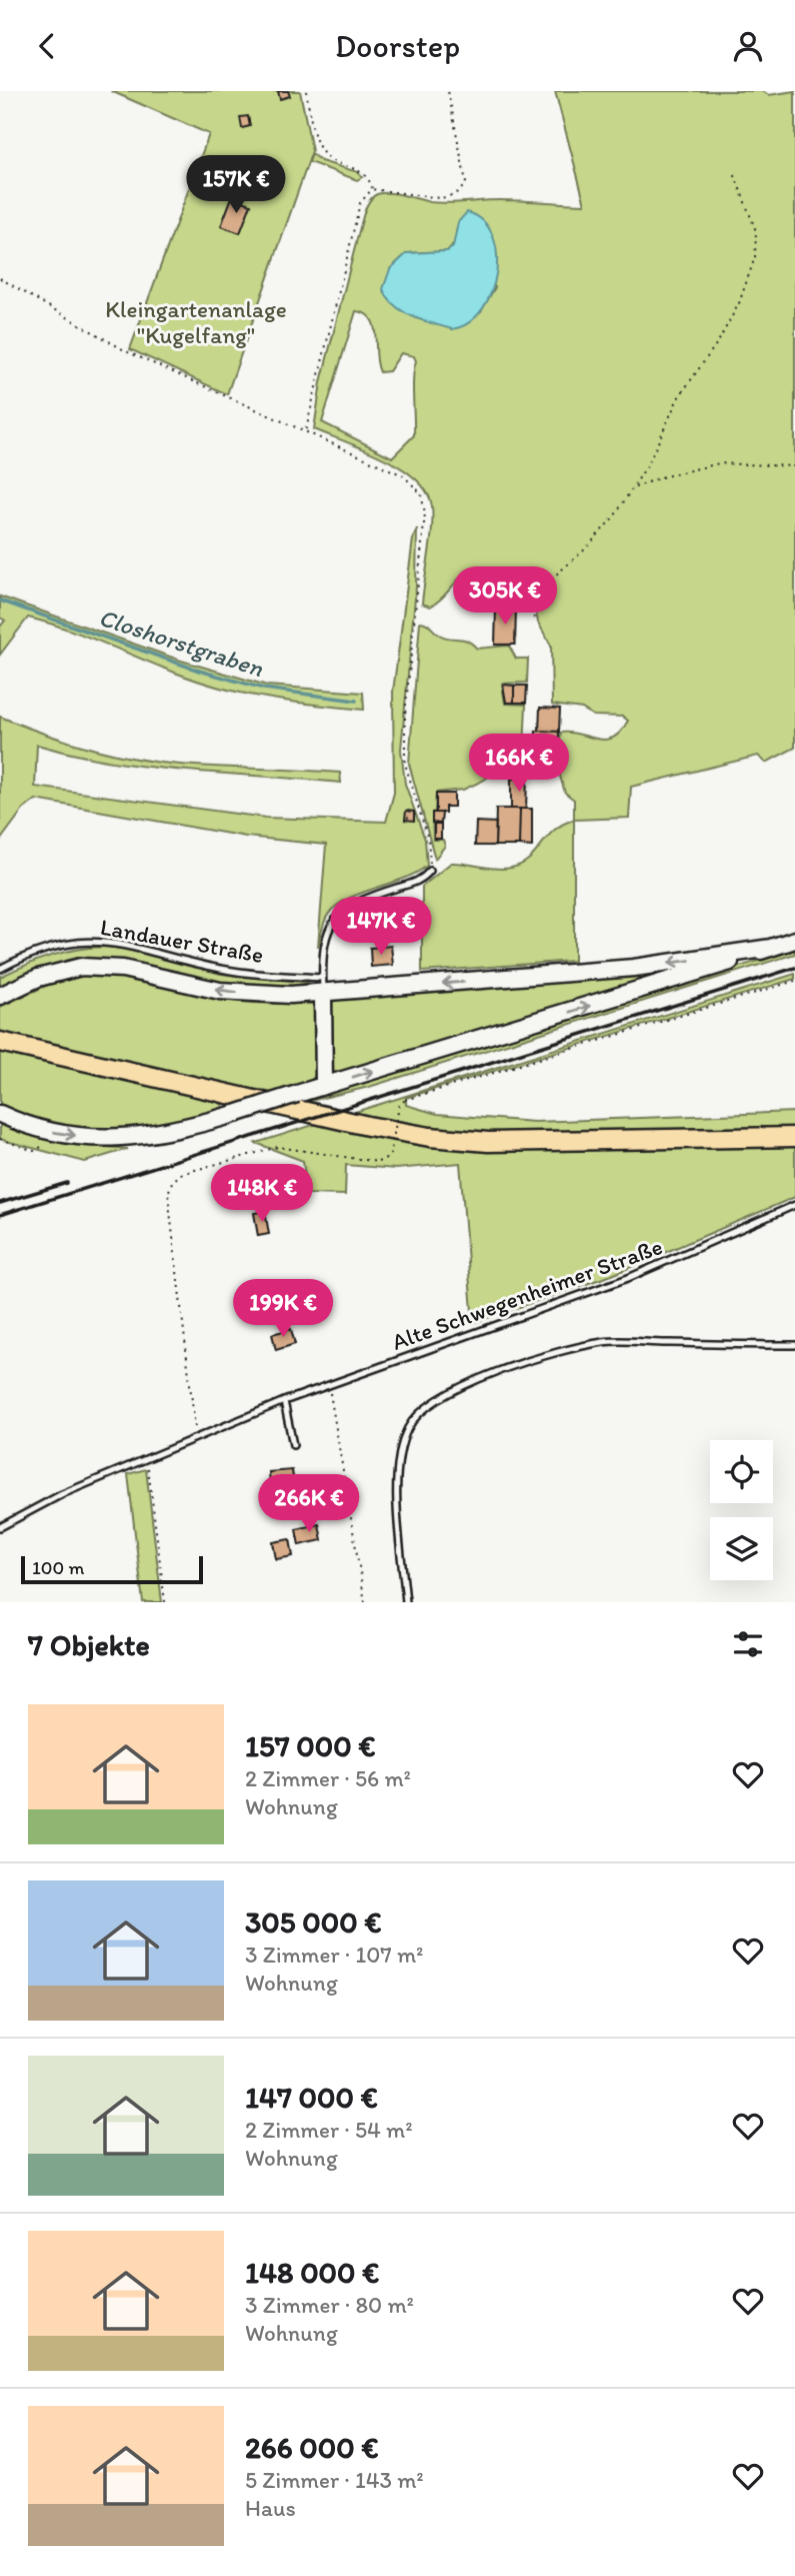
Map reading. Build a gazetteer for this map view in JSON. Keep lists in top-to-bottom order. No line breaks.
{"streets":{"lane":["Landauer Straße","Alte Schwegenheimer Straße"]},"water":["Closhorstgraben"],"parks":["Kleingartenanlage \"Kugelfang\""],"scale_bar":"100 m","page":{"header":"Doorstep","price":["157K €","305K €","166K €","147K €","148K €","199K €","266K €"],"scale":"100 m","heading":"7 Objekte","list":[{"name":"157 000 €","note":"2 Zimmer · 56 m² · Wohnung"},{"name":"305 000 €","note":"3 Zimmer · 107 m² · Wohnung"},{"name":"147 000 €","note":"2 Zimmer · 54 m² · Wohnung"},{"name":"148 000 €","note":"3 Zimmer · 80 m² · Wohnung"},{"name":"266 000 €","note":"5 Zimmer · 143 m² · Haus"}]}}
